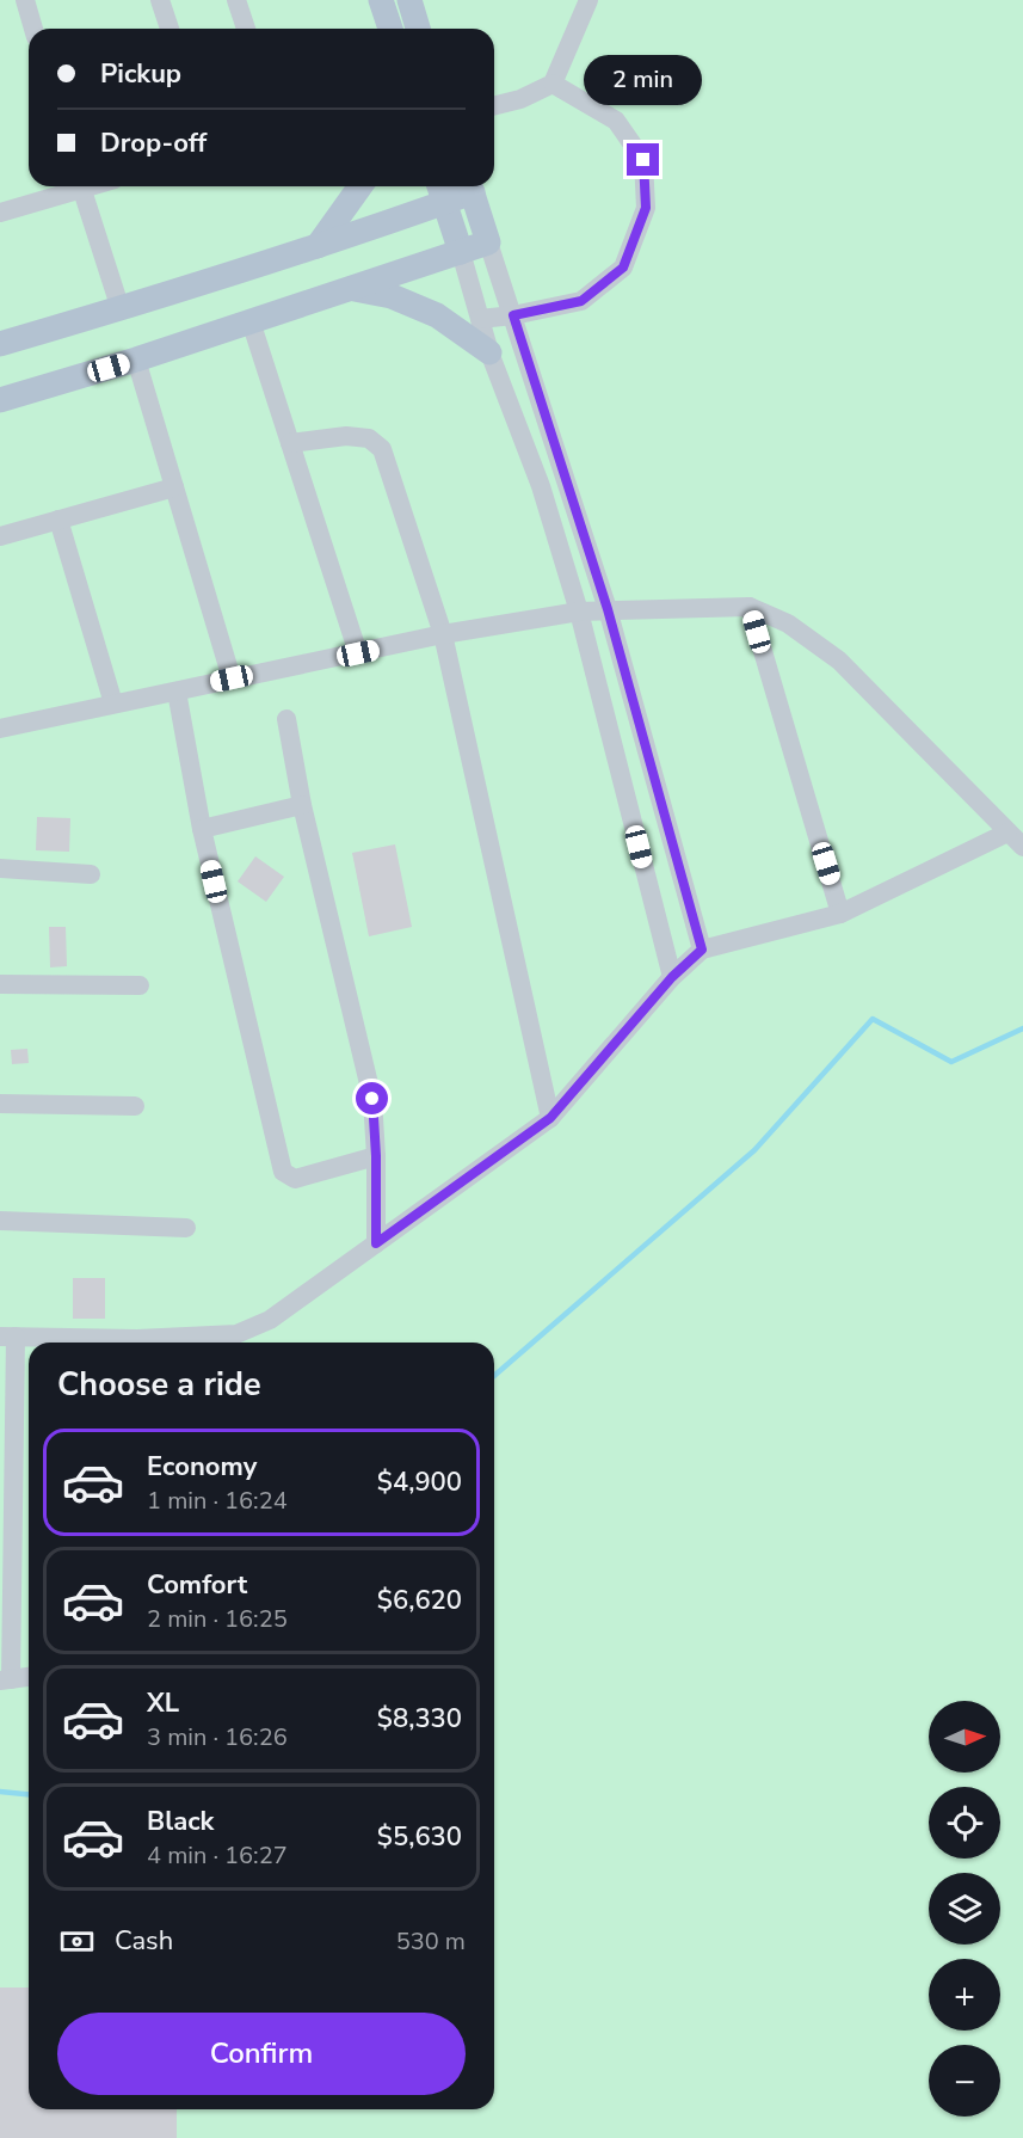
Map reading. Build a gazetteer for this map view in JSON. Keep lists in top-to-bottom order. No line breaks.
{"north":"right","page":{"banner":["Pickup","Drop-off"],"bubble":"2 min","heading":"Choose a ride","list":[{"name":"Economy","note":"1 min · 16:24","value":"$4,900"},{"name":"Comfort","note":"2 min · 16:25","value":"$6,620"},{"name":"XL","note":"3 min · 16:26","value":"$8,330"},{"name":"Black","note":"4 min · 16:27","value":"$5,630"}],"map_buttons":["+","−"],"pay":["Cash","530 m"],"buttons":"Confirm"}}
